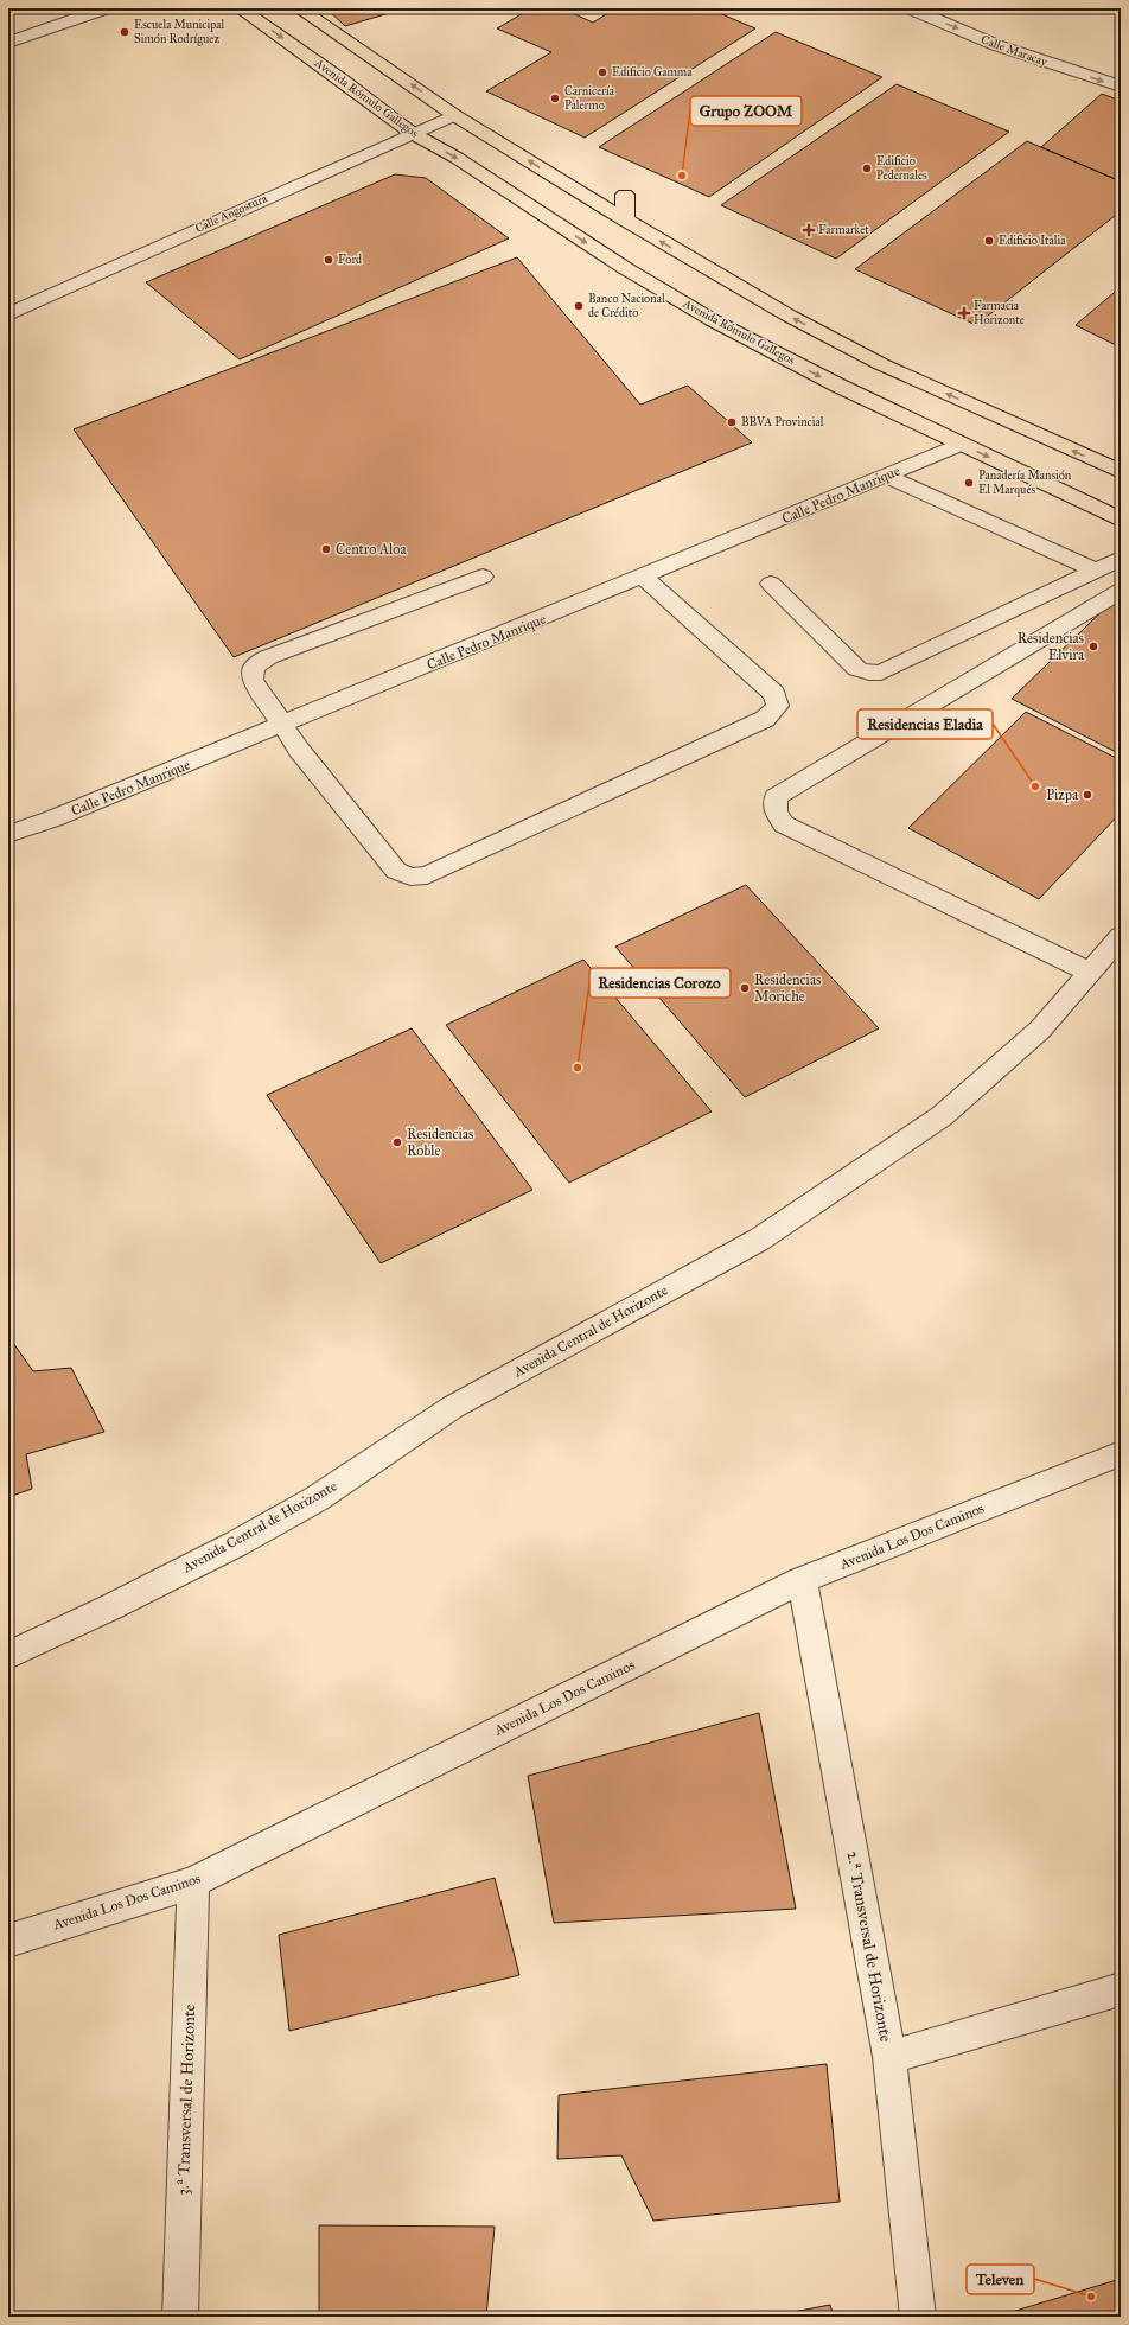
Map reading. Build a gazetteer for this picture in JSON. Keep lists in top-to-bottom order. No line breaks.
{"streets":{"main road":["Avenida Rómulo Gallegos"],"street":["Calle Maracay","Calle Angostura","Calle Pedro Manrique","Avenida Central de Horizonte","Avenida Los Dos Caminos","2.ª Transversal de Horizonte","3.ª Transversal de Horizonte"]},"crossings":[["Avenida Rómulo Gallegos","Calle Angostura"],["Avenida Rómulo Gallegos","Calle Pedro Manrique"],["Avenida Los Dos Caminos","2.ª Transversal de Horizonte"],["Avenida Los Dos Caminos","3.ª Transversal de Horizonte"]],"one_way":["Calle Maracay"],"places":{"other":["Escuela Municipal Simón Rodríguez","Edificio Gamma","Carnicería Palermo","Edificio Pedernales","Grupo ZOOM","Edificio Italia","Ford","Banco Nacional de Crédito","BBVA Provincial","Panadería Mansión El Marqués","Centro Aloa","Residencias Elvira","Residencias Eladia","Pizpa","Residencias Moriche","Residencias Corozo","Residencias Roble","Televen"],"health":["Farmarket","Farmacia Horizonte"]}}
